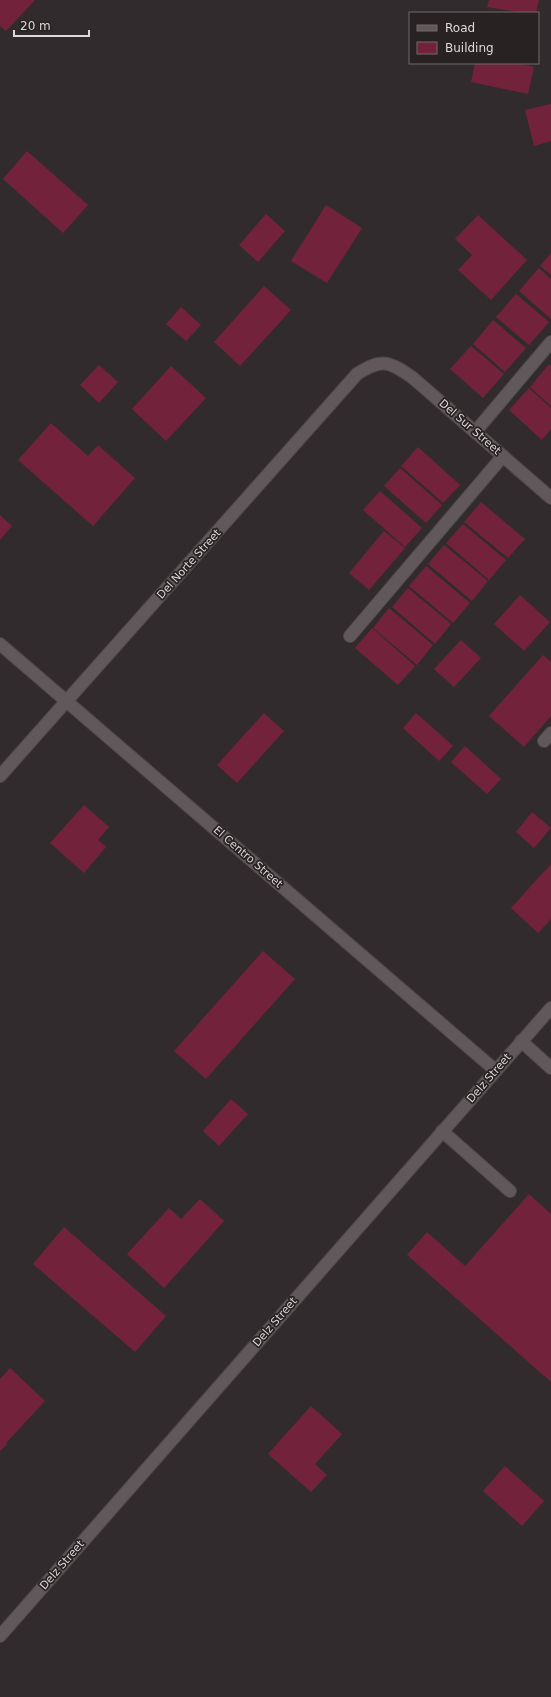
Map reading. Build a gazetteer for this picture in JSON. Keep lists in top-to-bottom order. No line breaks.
{"streets":{"street":["Del Sur Street","Del Norte Street","El Centro Street","Delz Street"]},"crossings":[["Del Sur Street","Del Norte Street"],["Del Norte Street","El Centro Street"],["El Centro Street","Delz Street"]],"legend":["Road","Building"],"scale_bar":"20 m"}
